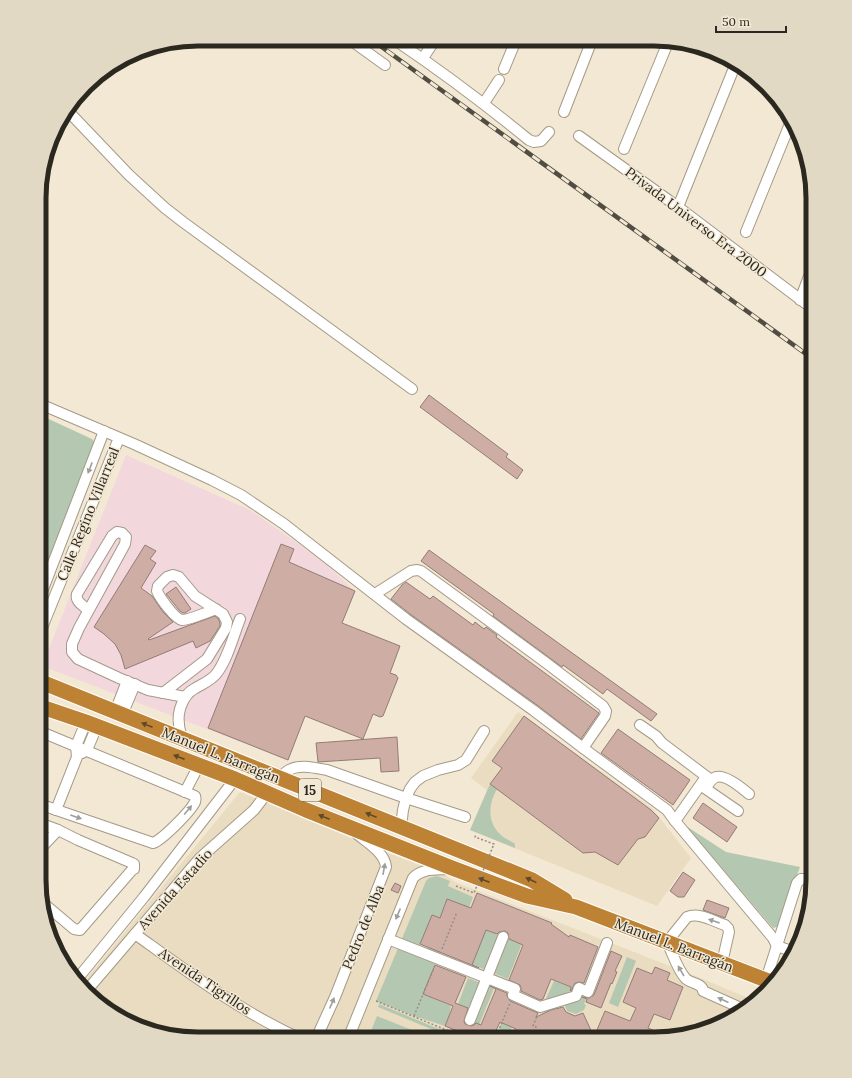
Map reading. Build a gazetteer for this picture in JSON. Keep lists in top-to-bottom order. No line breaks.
{"streets":{"highway":["Manuel L. Barragán","15"],"street":["Privada Universo Era 2000","Calle Regino Villarreal","Avenida Estadio","Pedro de Alba","Avenida Tigrillos"]},"crossings":[["Manuel L. Barragán","Avenida Estadio"],["Manuel L. Barragán","Pedro de Alba"],["Avenida Estadio","Avenida Tigrillos"]],"one_way":["Manuel L. Barragán"],"scale_bar":"50 m"}
